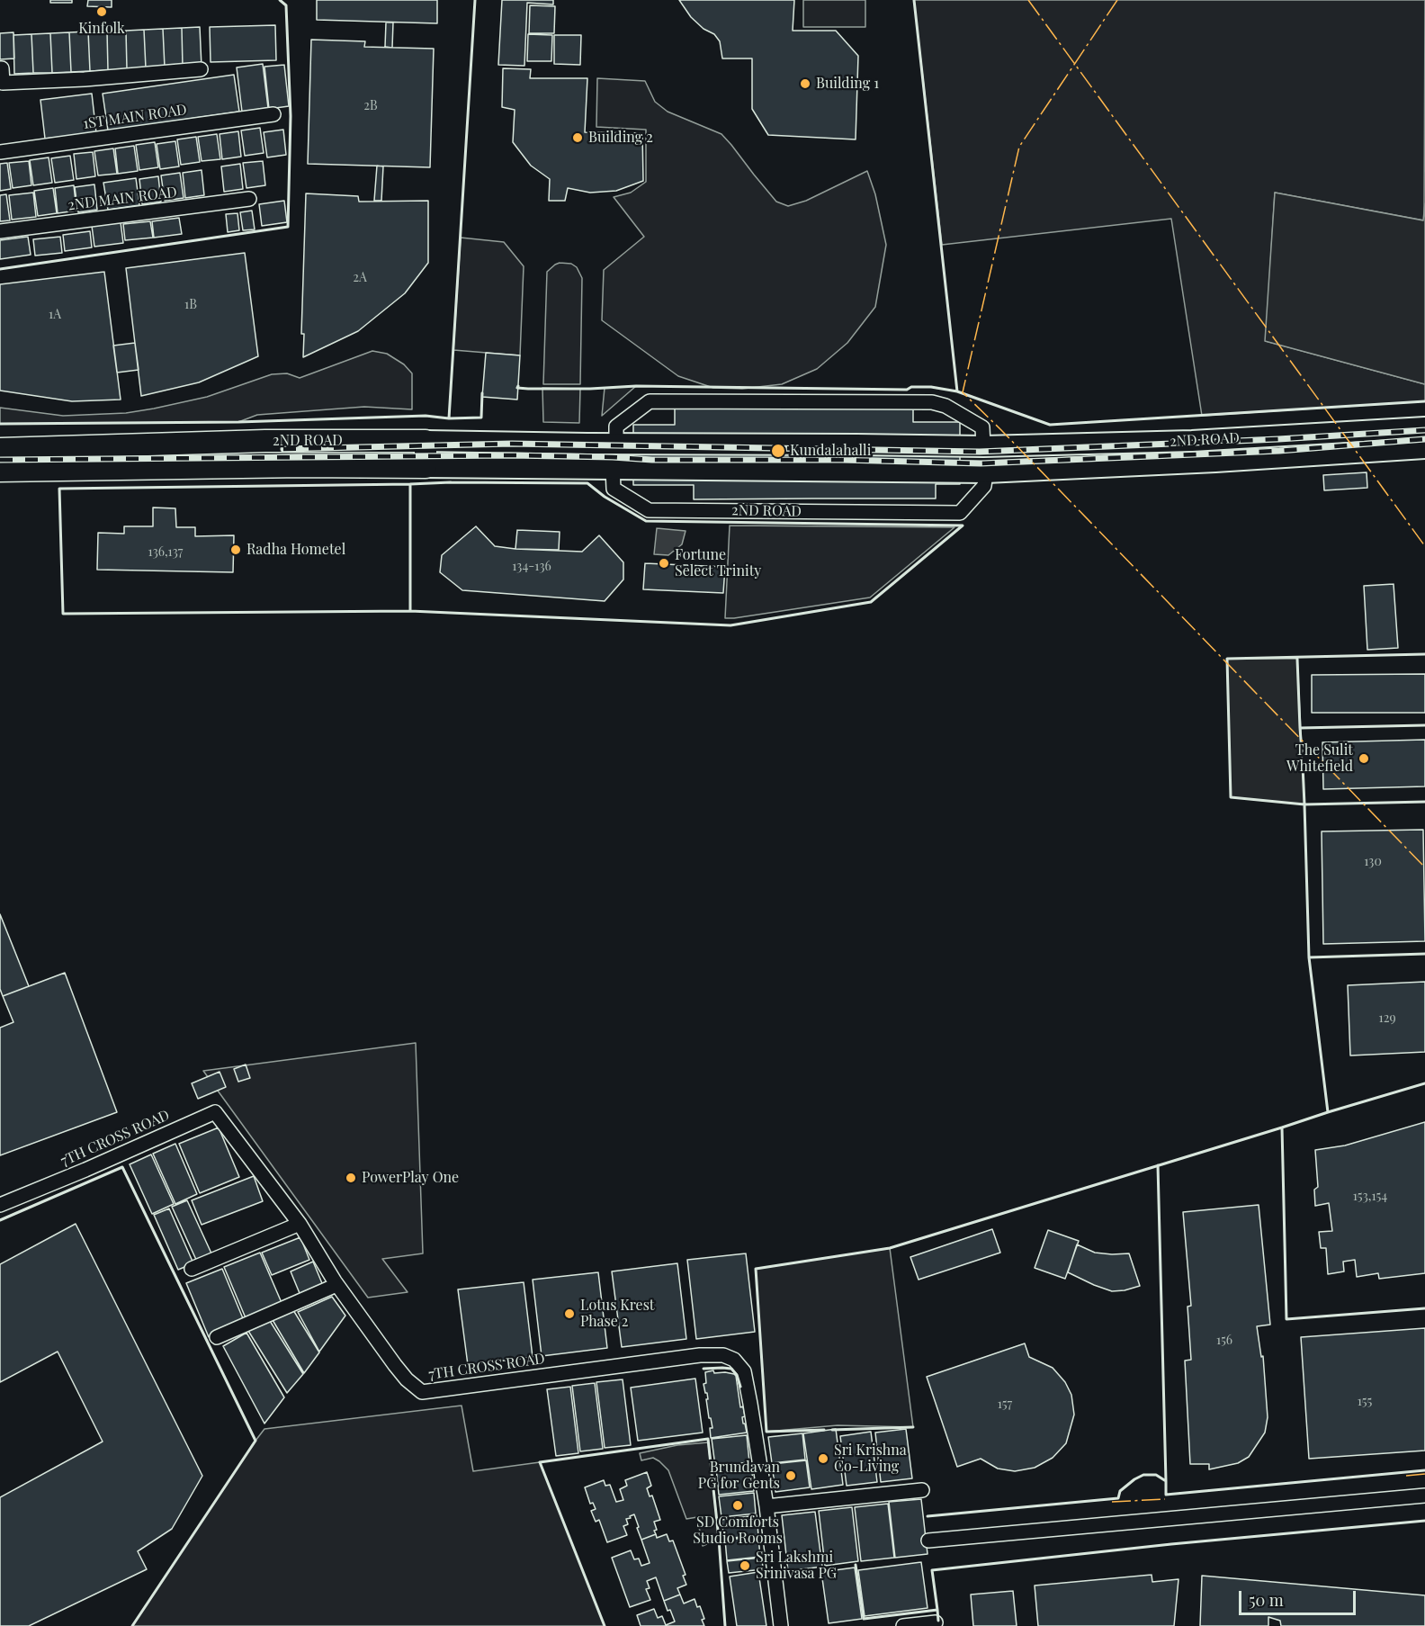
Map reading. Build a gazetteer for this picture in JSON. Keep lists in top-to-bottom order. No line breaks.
{"streets":{"main road":["2ND ROAD"],"street":["1ST MAIN ROAD","2ND MAIN ROAD","7TH CROSS ROAD"]},"places":["Kinfolk","Building 1","Building 2","Kundalahalli","Radha Hometel","Fortune Select Trinity","The Sulit Whitefield","PowerPlay One","Lotus Krest Phase 2","Sri Krishna Co-Living","Brundavan PG for Gents","SD Comforts Studio Rooms","Sri Lakshmi Srinivasa PG"],"house_numbers":["2B","2A","1B","1A","136,137","134-136","130","129","153,154","156","155","157"],"scale_bar":"50 m"}
